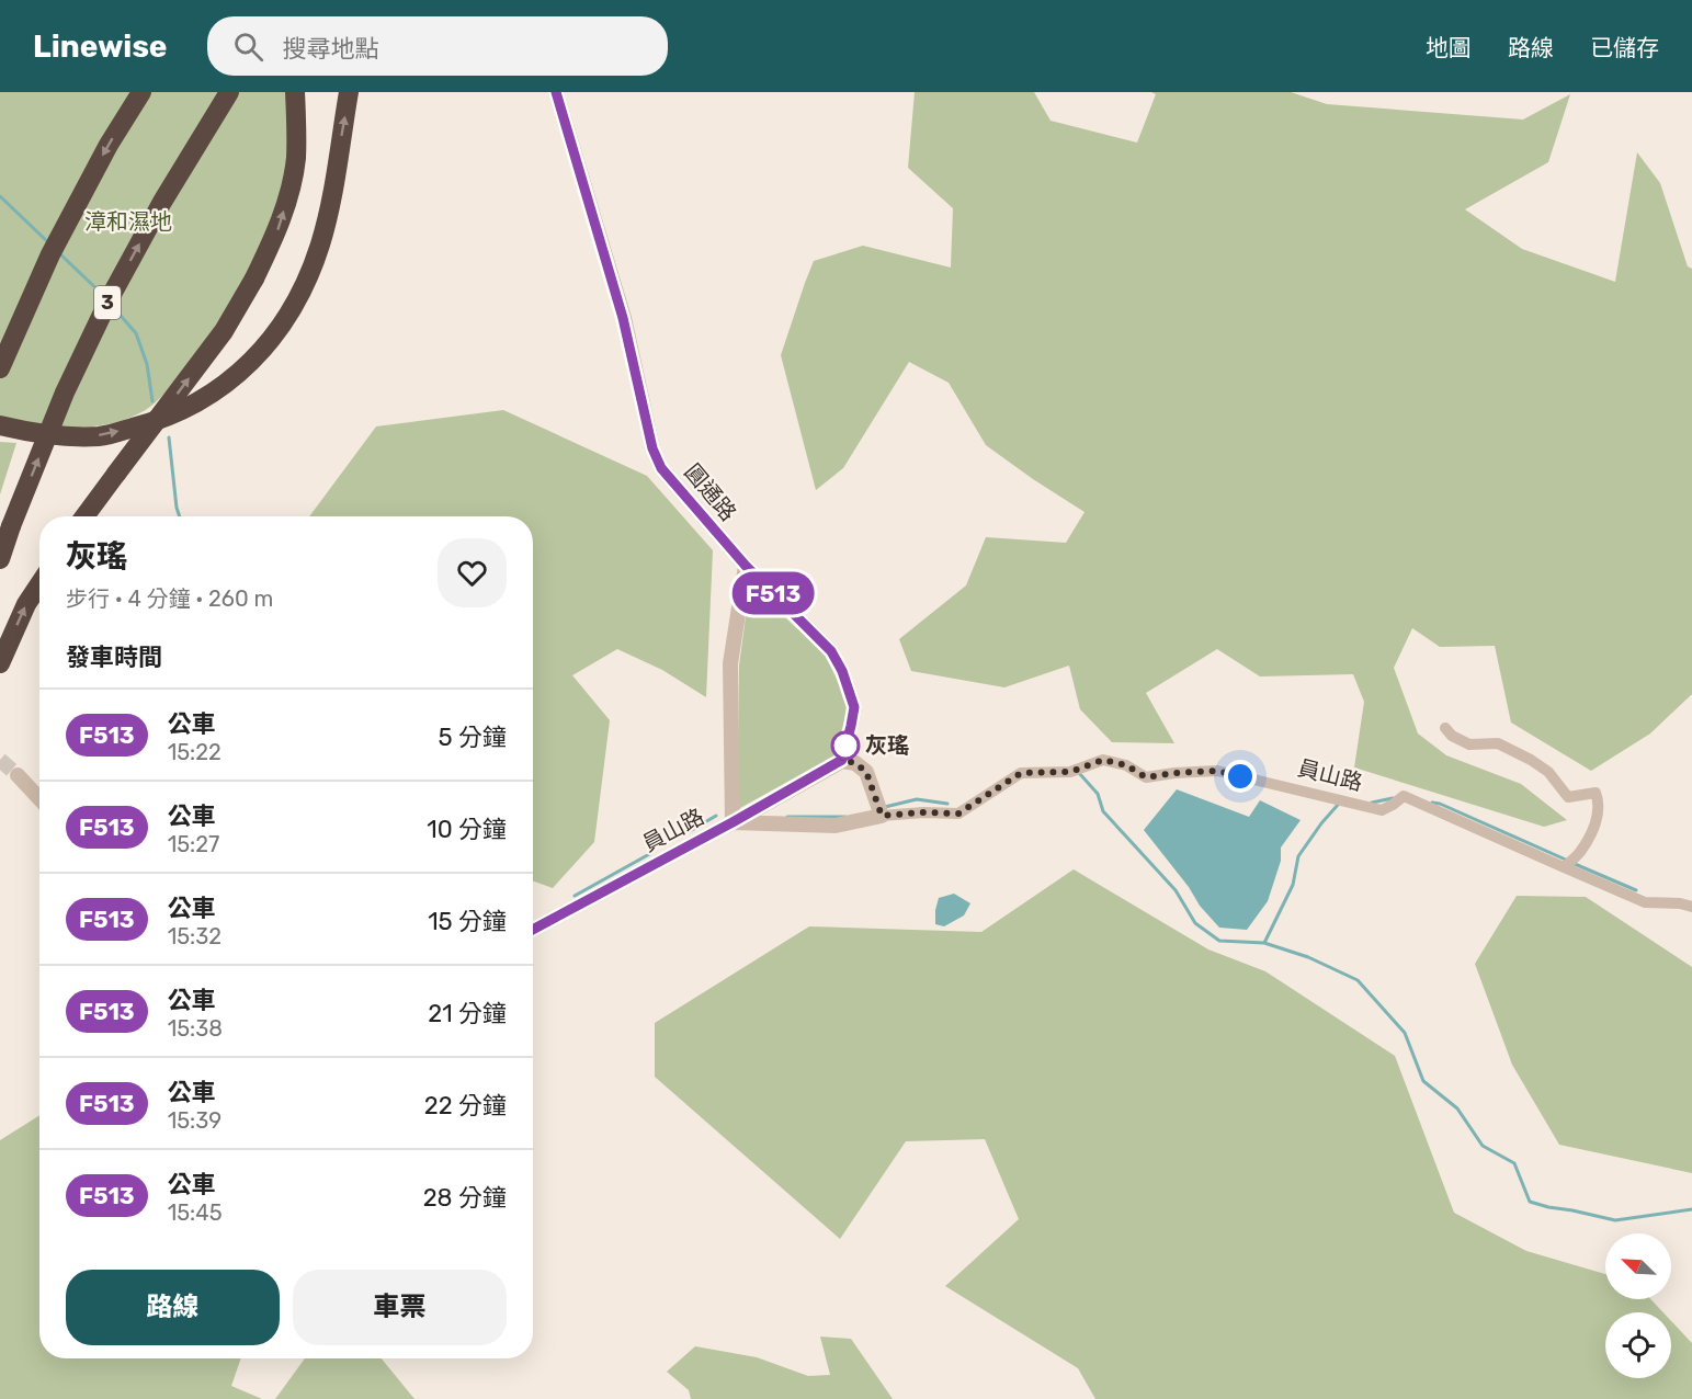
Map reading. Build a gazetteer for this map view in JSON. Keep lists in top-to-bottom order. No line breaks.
{"streets":{"highway":["3"],"street":["圓通路","員山路"]},"parks":["漳和濕地"],"places":["灰瑤"],"lines":["bus line F513"],"north":"top left","page":{"header":"Linewise","search":"搜尋地點","nav":["地圖","路線","已儲存"],"on_map":"F513","heading":[["灰瑤","步行 · 4 分鐘 · 260 m"],"發車時間"],"list":[{"mark":"F513","name":"公車","note":"15:22","value":"5 分鐘"},{"mark":"F513","name":"公車","note":"15:27","value":"10 分鐘"},{"mark":"F513","name":"公車","note":"15:32","value":"15 分鐘"},{"mark":"F513","name":"公車","note":"15:38","value":"21 分鐘"},{"mark":"F513","name":"公車","note":"15:39","value":"22 分鐘"},{"mark":"F513","name":"公車","note":"15:45","value":"28 分鐘"}],"buttons":["路線","車票"]}}
